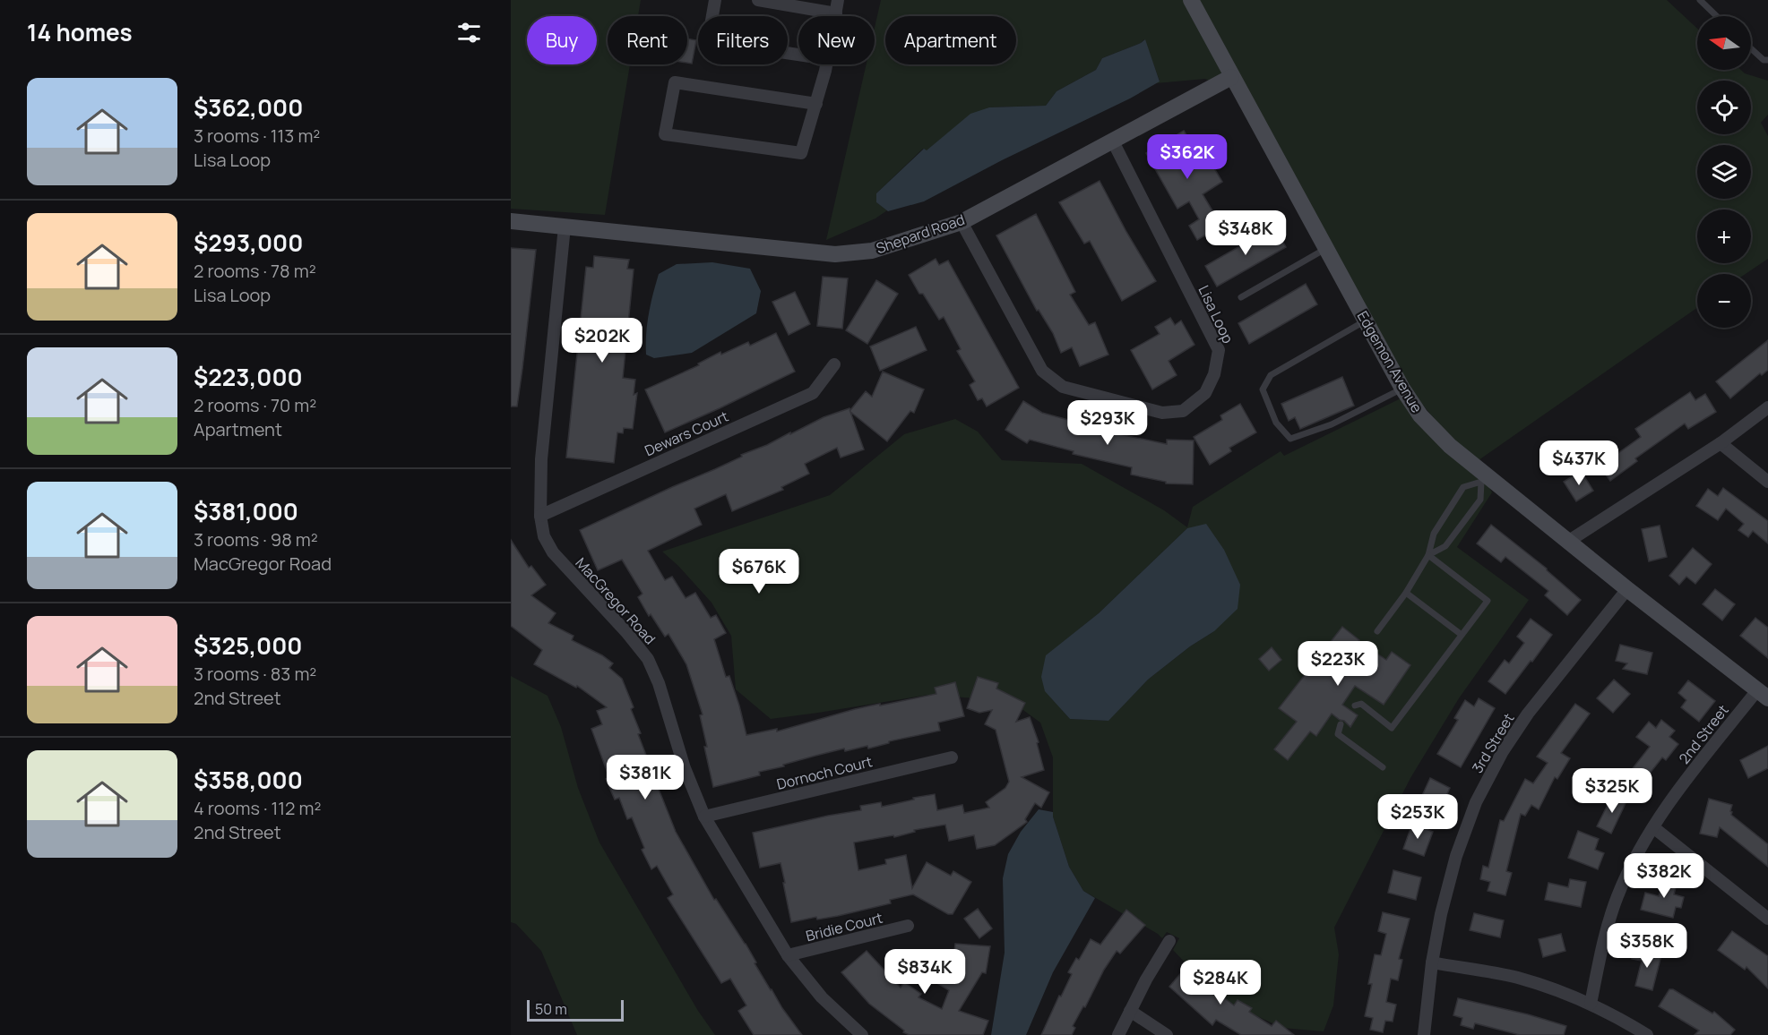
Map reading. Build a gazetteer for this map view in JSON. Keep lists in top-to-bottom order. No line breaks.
{"streets":{"street":["Shepard Road","Lisa Loop","Edgemon Avenue","Dewars Court","MacGregor Road","2nd Street","3rd Street","Dornoch Court","Bridie Court"]},"crossings":[["Shepard Road","Lisa Loop"],["Shepard Road","Edgemon Avenue"],["Shepard Road","MacGregor Road"],["Edgemon Avenue","2nd Street"],["Edgemon Avenue","3rd Street"],["Dewars Court","MacGregor Road"],["MacGregor Road","Dornoch Court"],["MacGregor Road","Bridie Court"]],"scale_bar":"50 m","north":"left","page":{"heading":"14 homes","map_buttons":["+","−"],"chip":["Buy","Rent","Filters","New","Apartment"],"list":[{"name":"$362,000","note":"3 rooms · 113 m² · Lisa Loop"},{"name":"$293,000","note":"2 rooms · 78 m² · Lisa Loop"},{"name":"$223,000","note":"2 rooms · 70 m² · Apartment"},{"name":"$381,000","note":"3 rooms · 98 m² · MacGregor Road"},{"name":"$325,000","note":"3 rooms · 83 m² · 2nd Street"},{"name":"$358,000","note":"4 rooms · 112 m² · 2nd Street"}],"price":["$362K","$348K","$202K","$293K","$437K","$676K","$223K","$381K","$325K","$253K","$382K","$358K","$834K","$284K"],"scale":"50 m"}}
